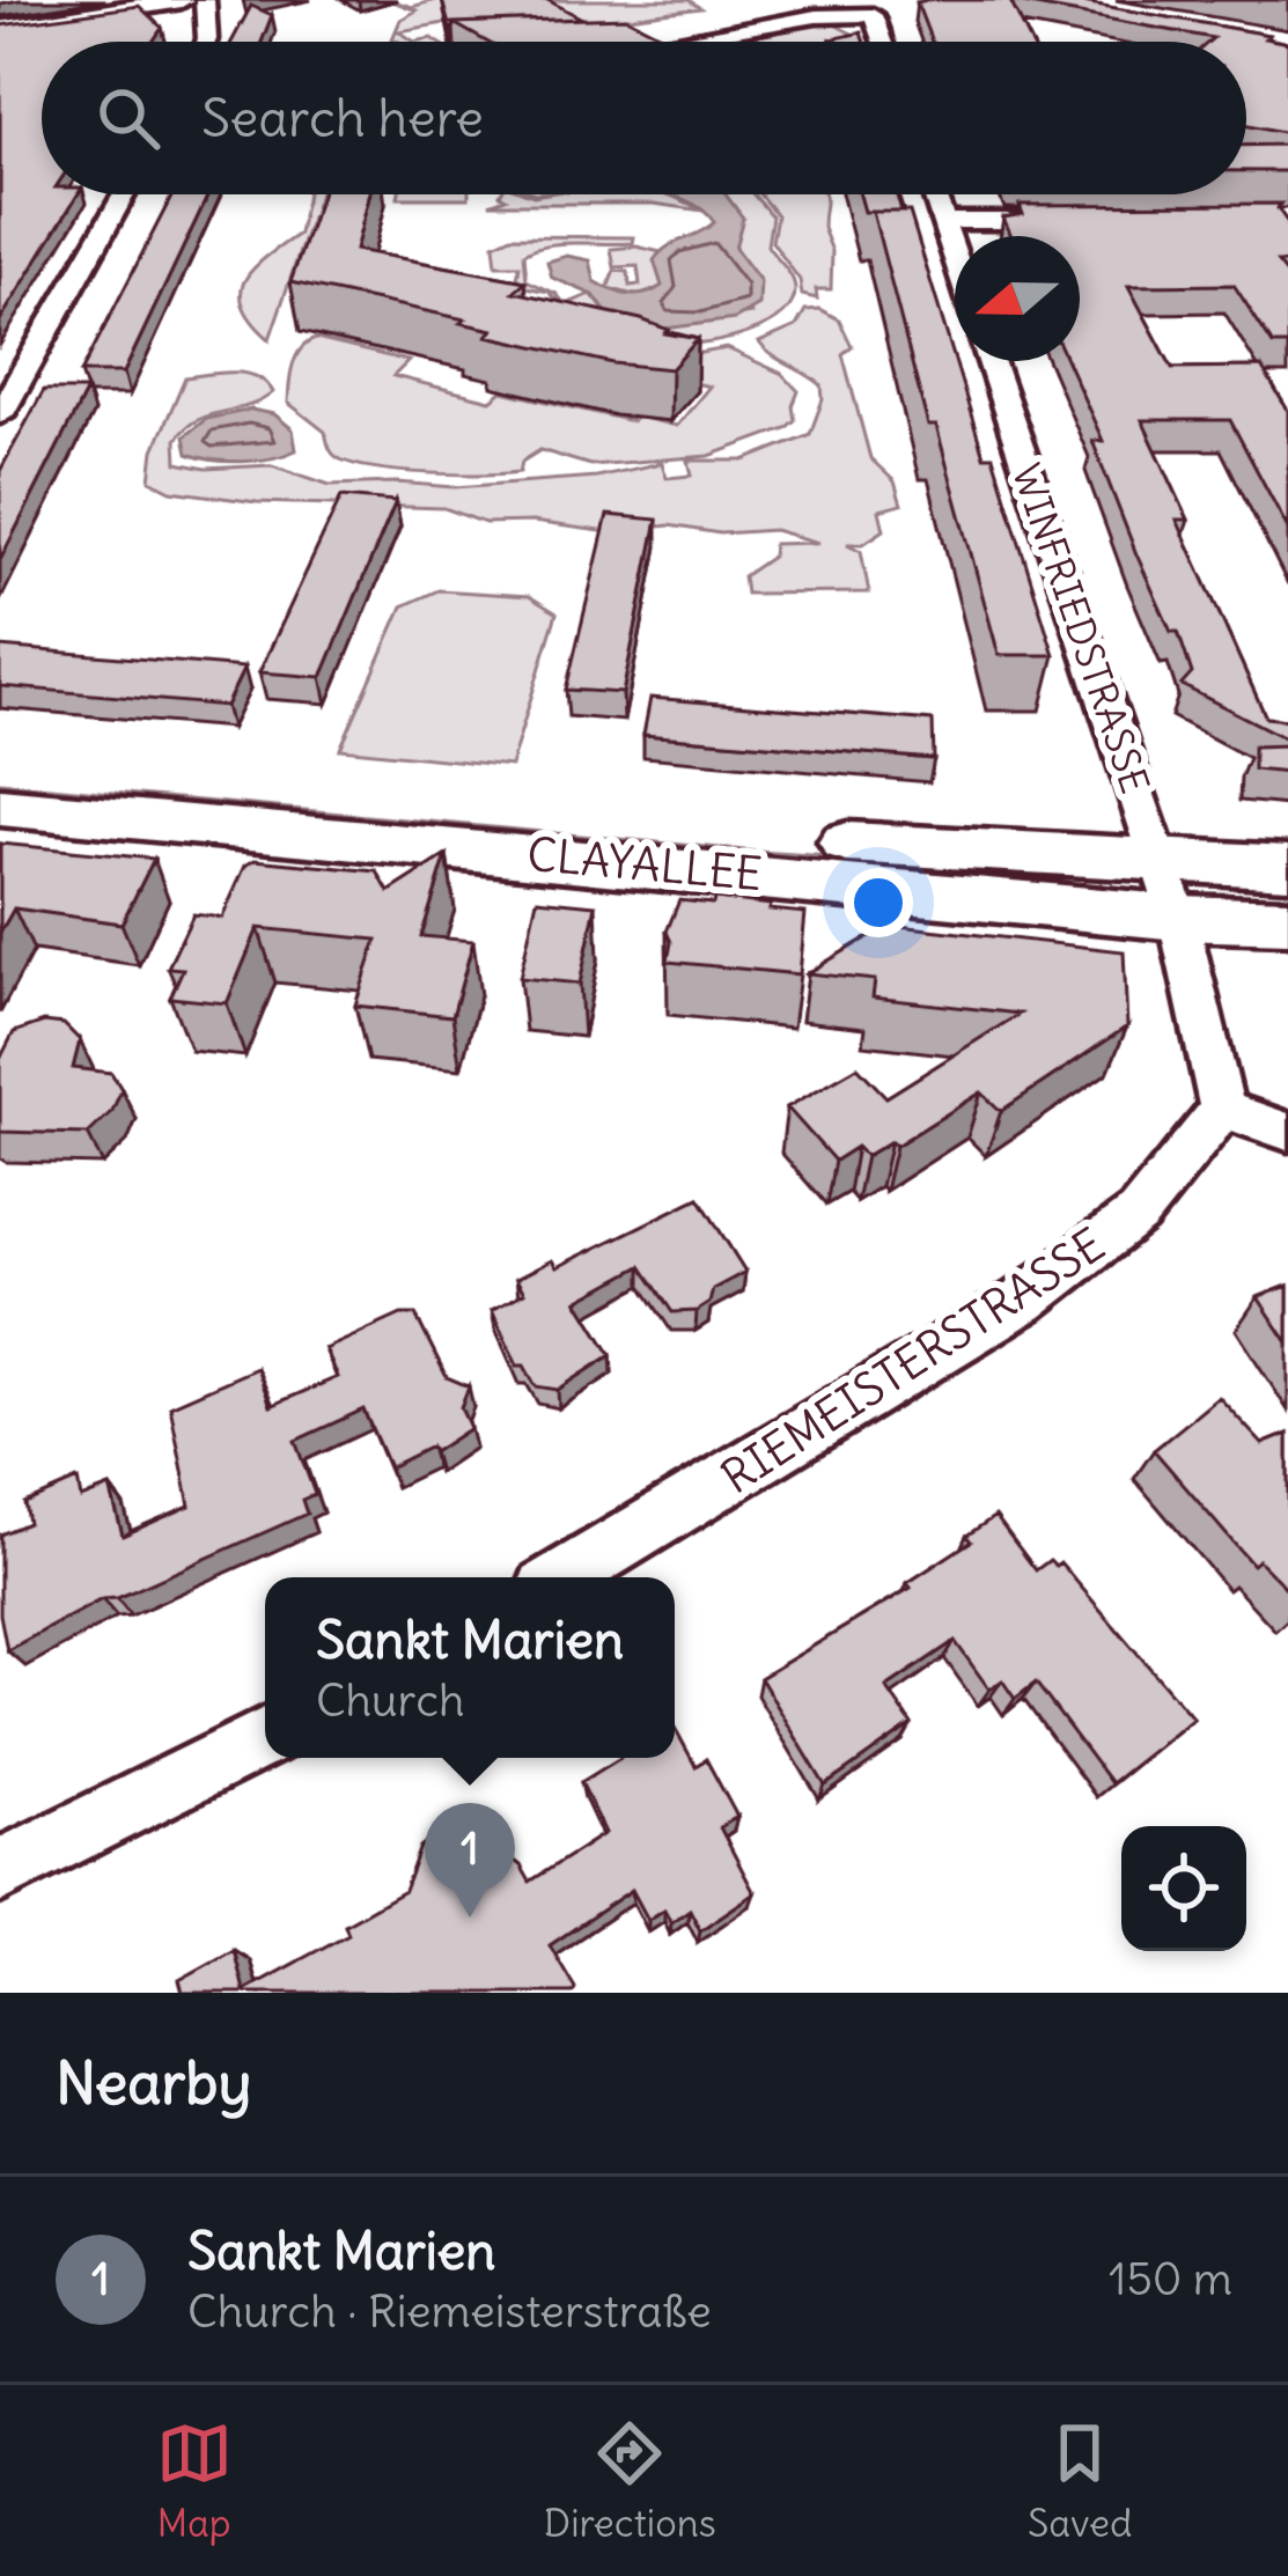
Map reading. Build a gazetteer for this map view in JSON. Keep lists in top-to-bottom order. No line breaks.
{"streets":{"main road":["CLAYALLEE"],"street":["WINFRIEDSTRASSE","RIEMEISTERSTRASSE"]},"crossings":[["WINFRIEDSTRASSE","CLAYALLEE"]],"north":"left","page":{"search":"Search here","popup":["Sankt Marien","Church"],"pins":"1","heading":"Nearby","list":[{"mark":"1","name":"Sankt Marien","note":"Church · Riemeisterstraße","value":"150 m"}],"nav":["Map","Directions","Saved"]}}
